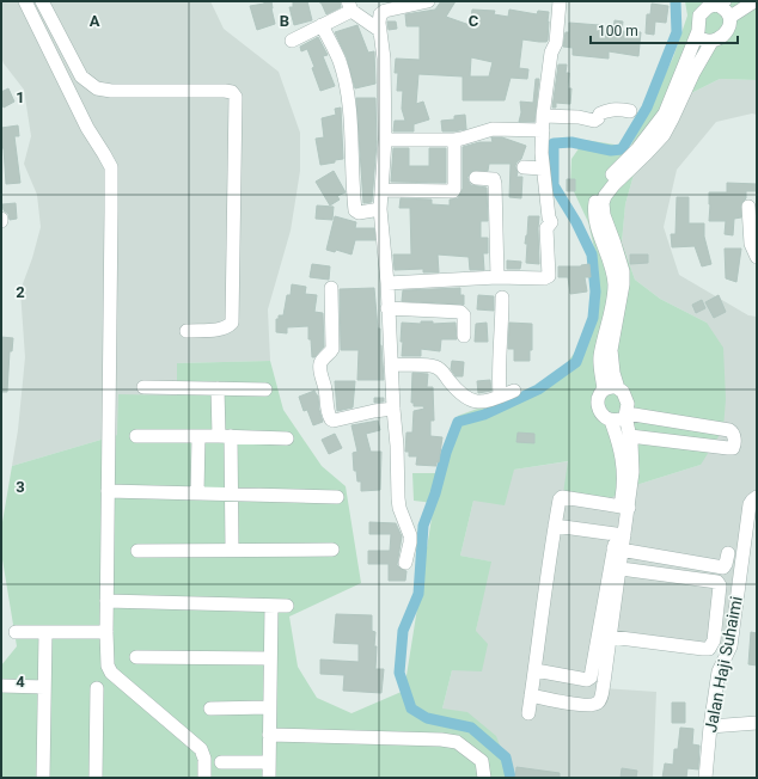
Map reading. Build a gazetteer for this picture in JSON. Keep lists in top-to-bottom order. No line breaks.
{"streets":{"street":["Jalan Haji Suhaimi"]},"scale_bar":"100 m","grid":{"columns":["A","B","C"],"rows":["1","2","3","4"]}}
